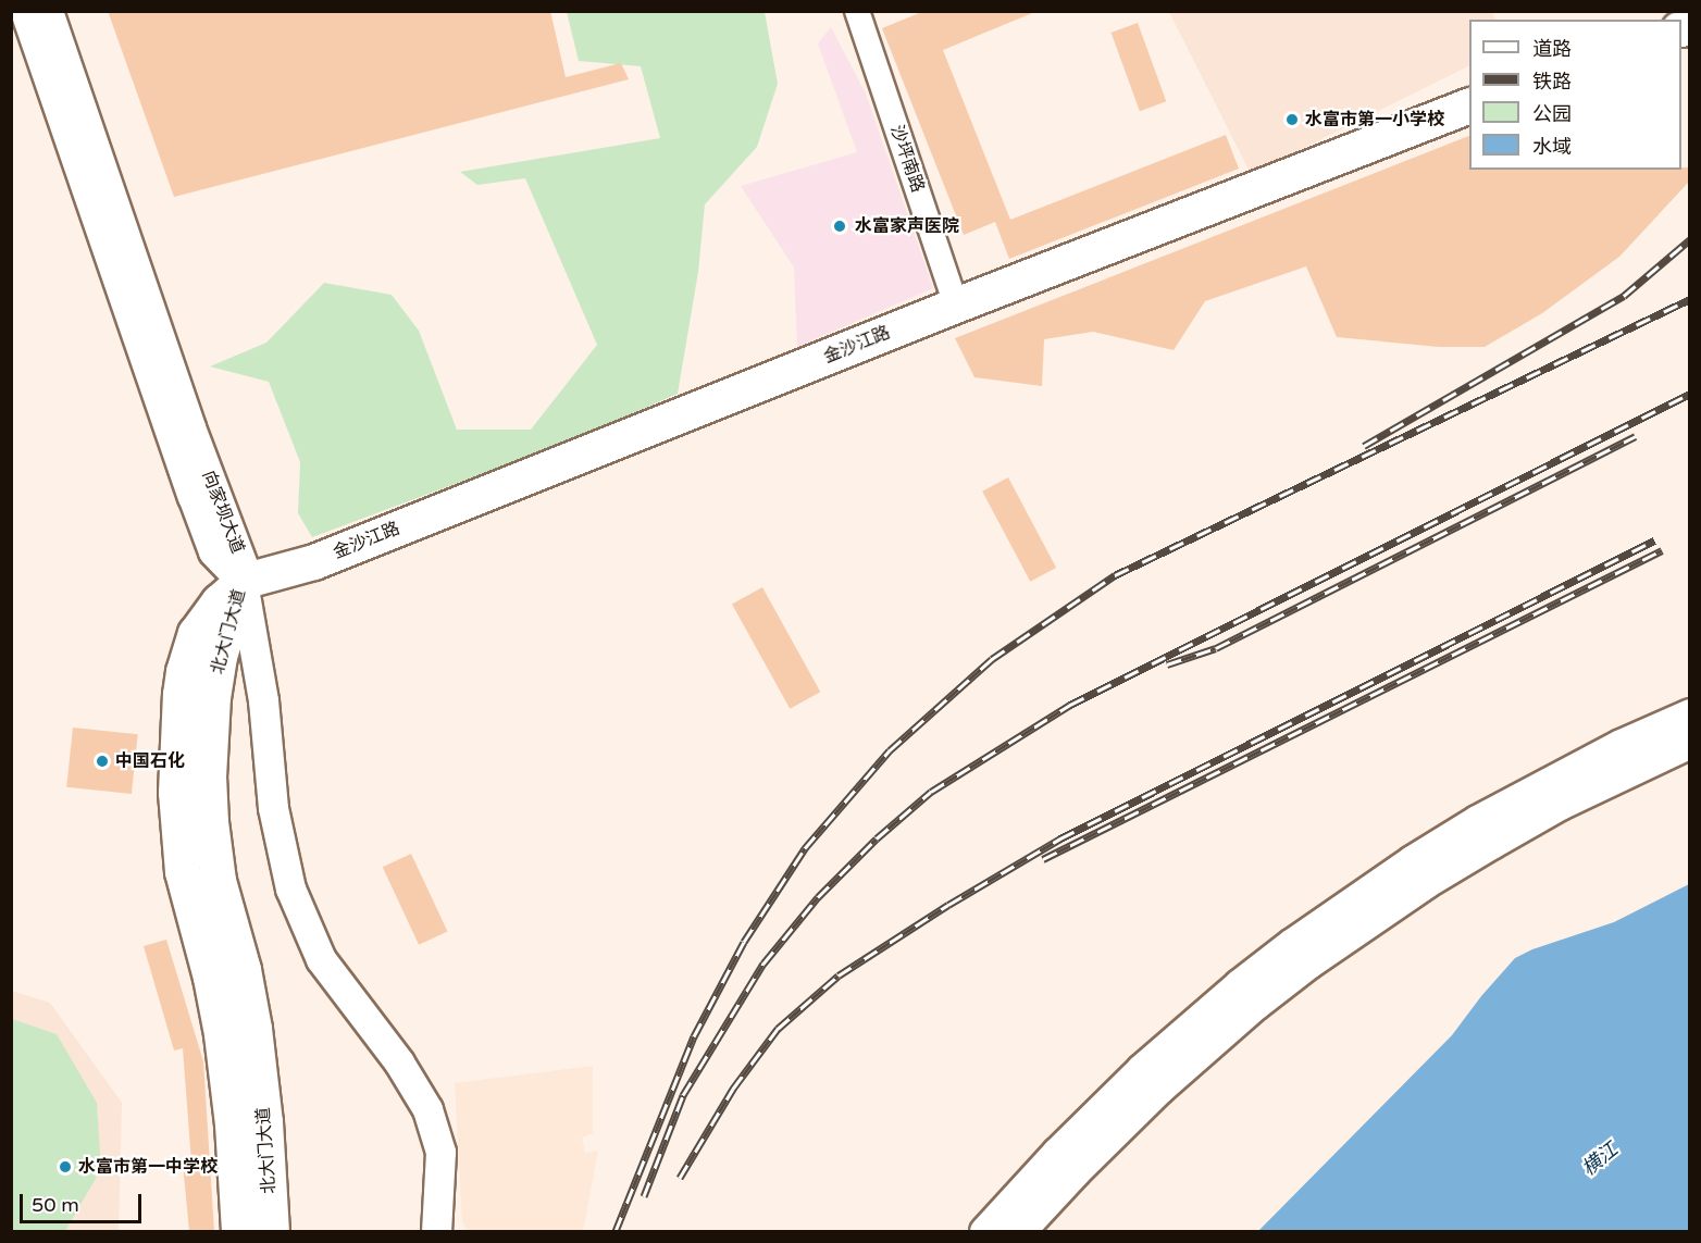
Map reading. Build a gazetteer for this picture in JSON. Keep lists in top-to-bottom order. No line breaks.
{"streets":{"highway":["金沙江路","北大门大道"],"main road":["向家坝大道"],"street":["沙坪南路"]},"crossings":[["沙坪南路","金沙江路"],["金沙江路","向家坝大道"],["金沙江路","北大门大道"],["向家坝大道","北大门大道"]],"water":["横江"],"places":["水富市第一小学校","水富家声医院","中国石化","水富市第一中学校"],"legend":["道路","铁路","公园","水域"],"scale_bar":"50 m"}
